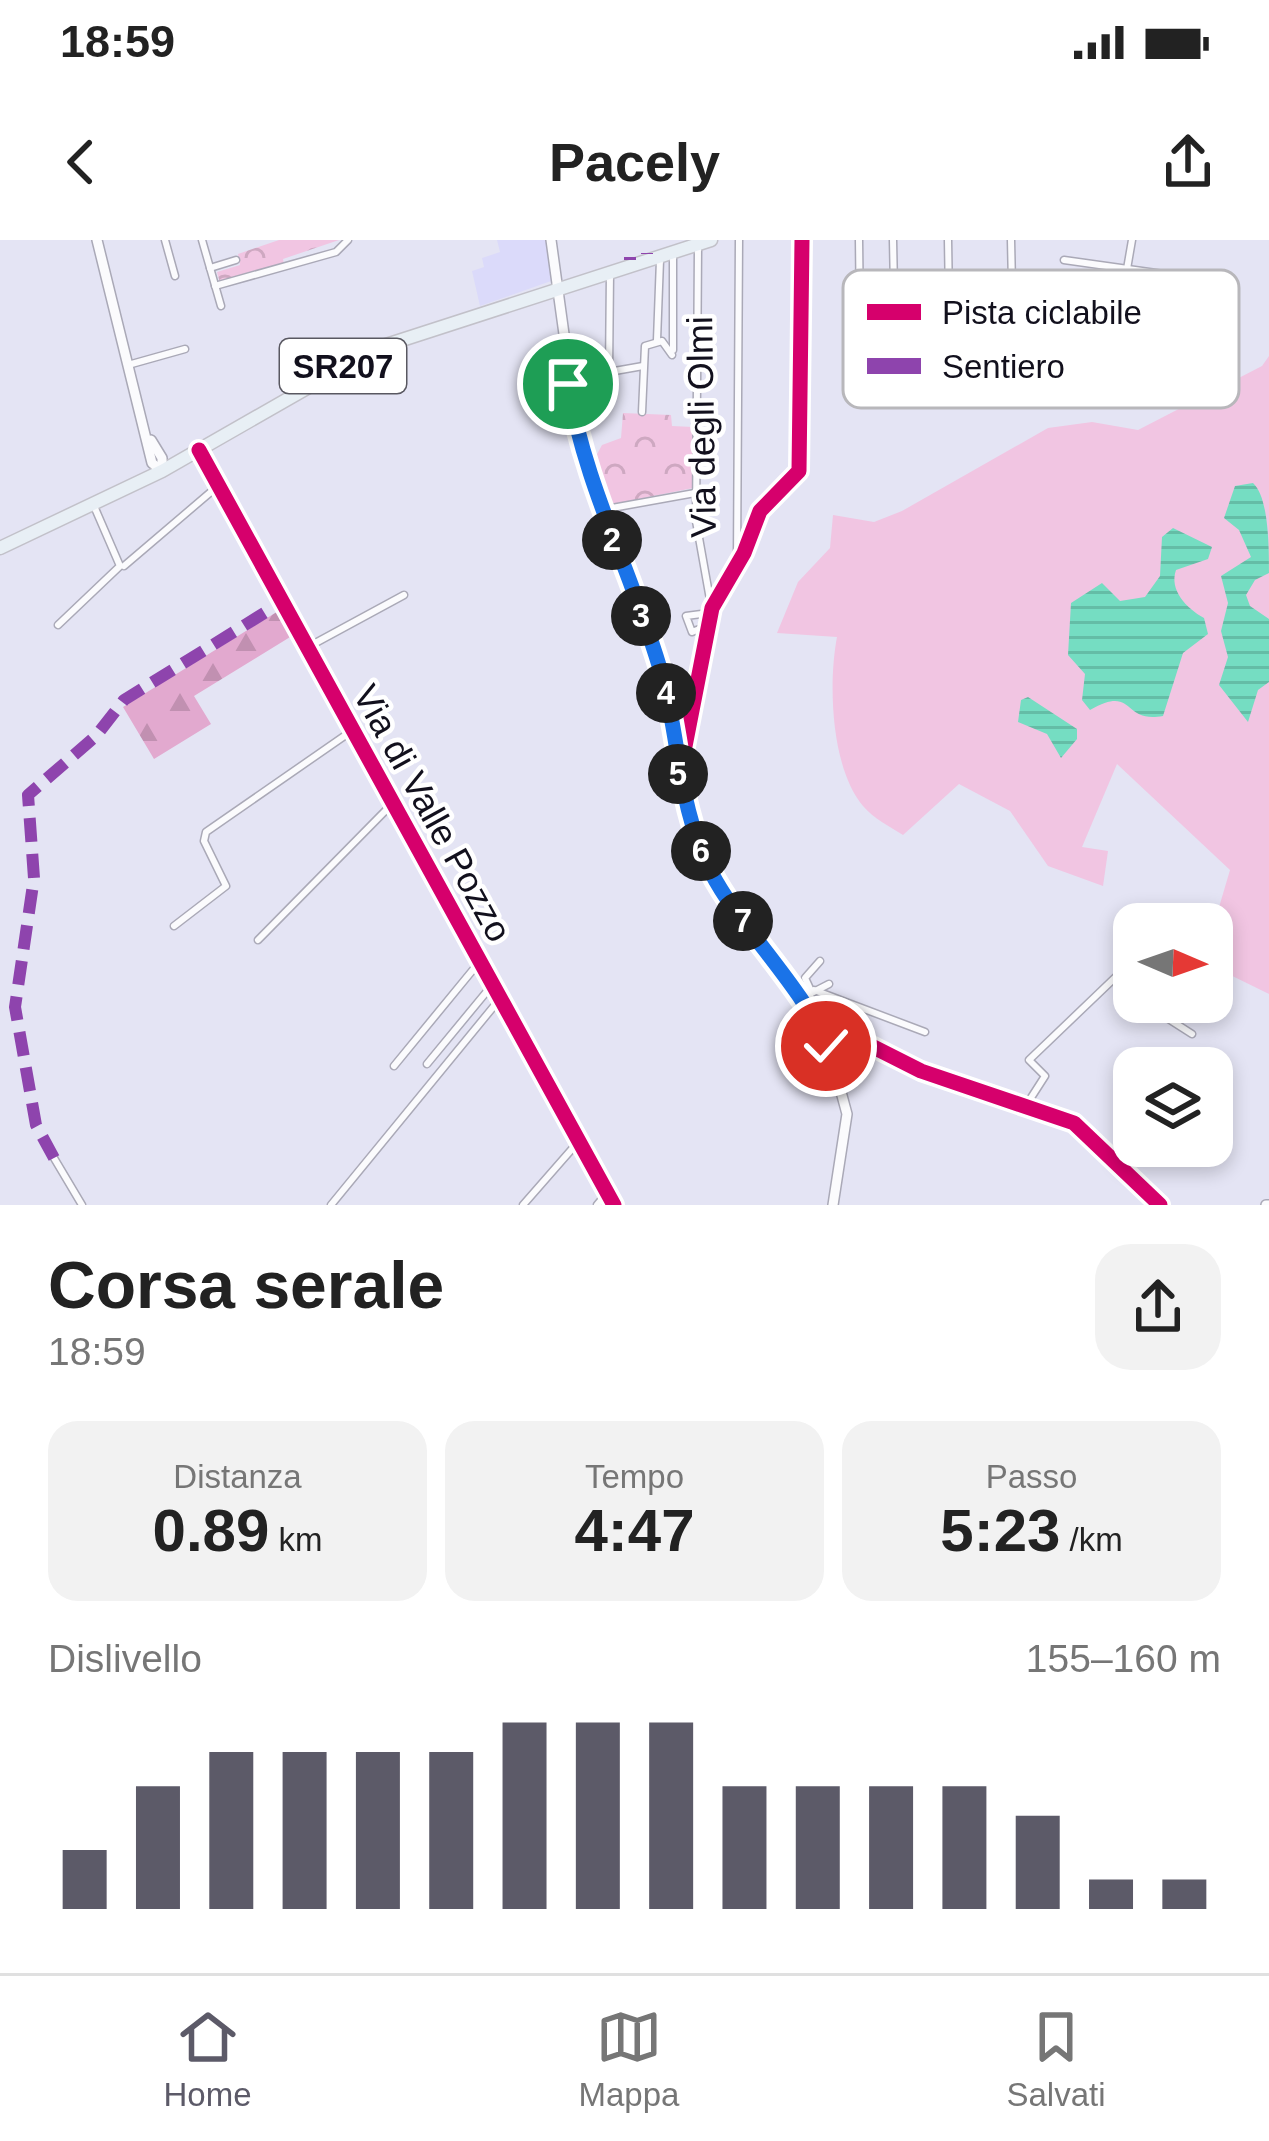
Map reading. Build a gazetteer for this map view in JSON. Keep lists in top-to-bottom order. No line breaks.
{"streets":{"main road":["SR207"],"street":["Via degli Olmi","Via di Valle Pozzo"]},"crossings":[["SR207","Via degli Olmi"],["SR207","Via di Valle Pozzo"]],"legend":["Pista ciclabile","Sentiero"],"north":"right","page":{"status":"18:59","header":"Pacely","pins":["2","3","4","5","6","7"],"heading":["Corsa serale","18:59"],"stats":[["Distanza","0.89 km"],["Tempo","4:47"],["Passo","5:23 /km"]],"chart":["Dislivello","155–160 m"],"tabs":["Home","Mappa","Salvati"]}}
